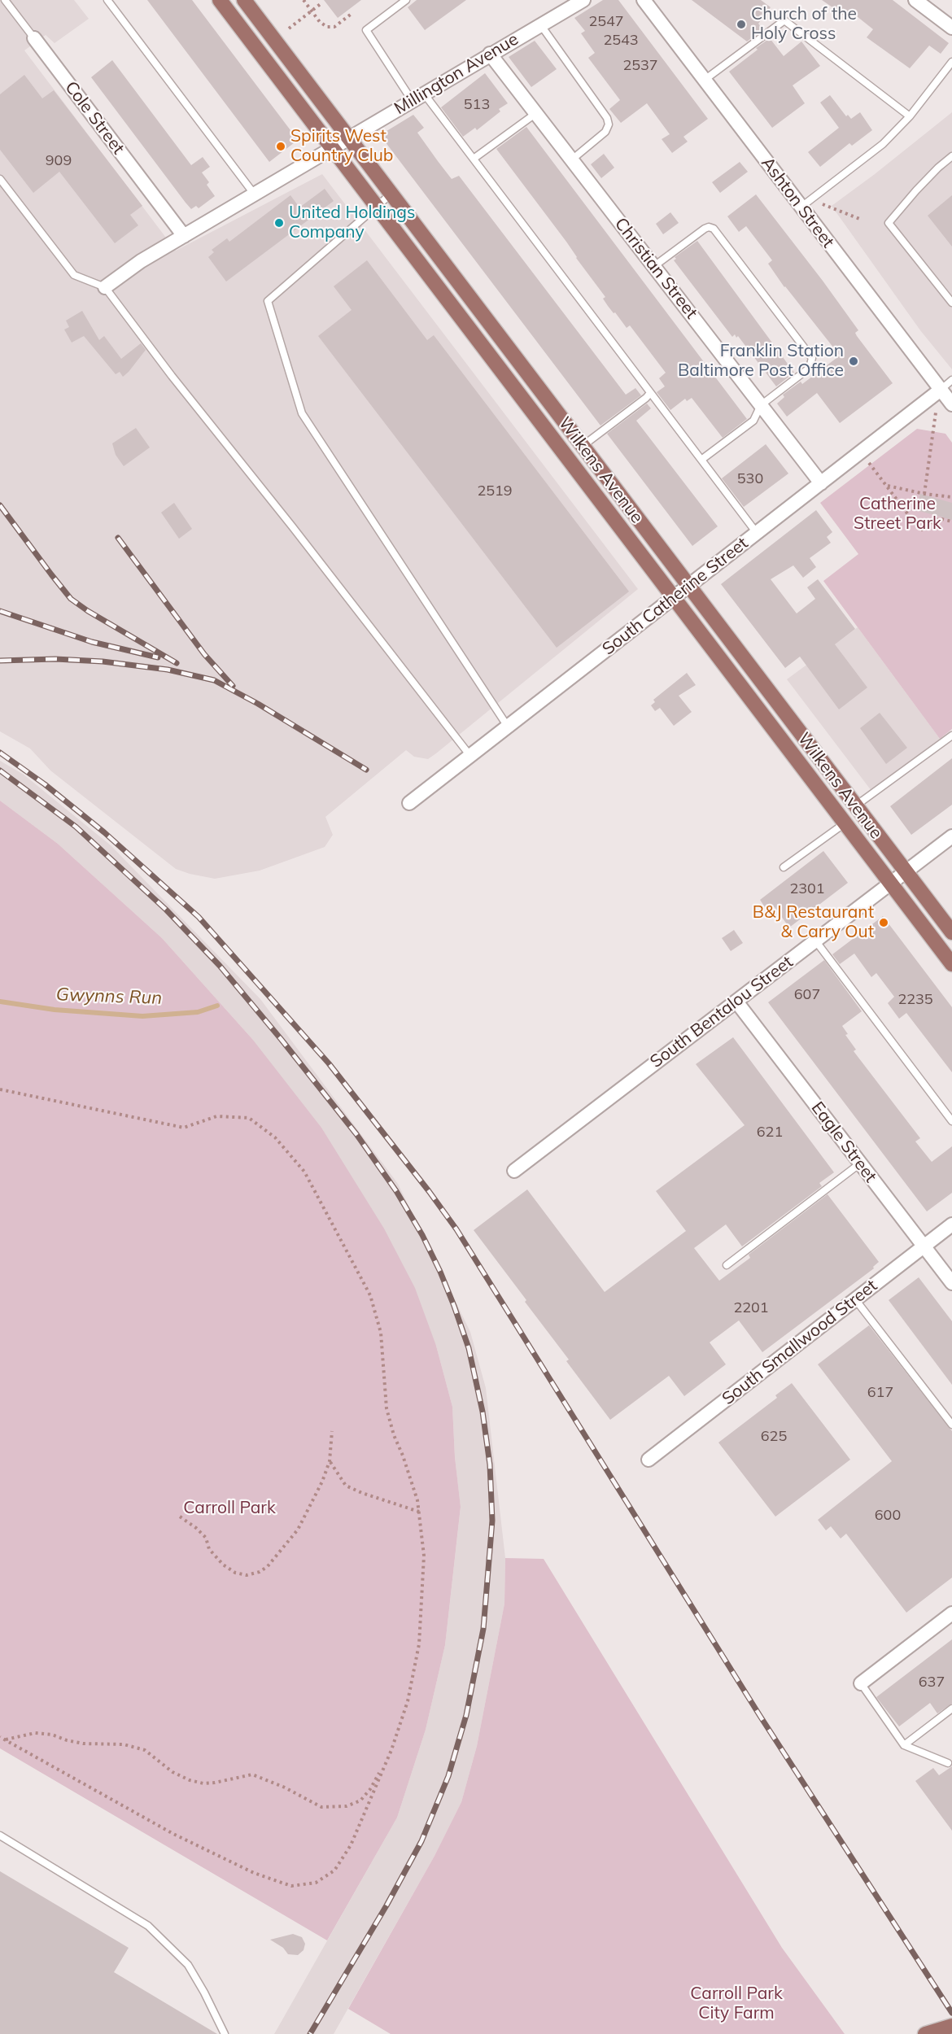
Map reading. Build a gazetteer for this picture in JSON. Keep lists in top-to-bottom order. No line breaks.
{"streets":{"main road":["Wilkens Avenue"],"street":["Millington Avenue","Cole Street","Ashton Street","Christian Street","South Catherine Street","South Bentalou Street","Eagle Street","South Smallwood Street"]},"crossings":[["Millington Avenue","Cole Street"],["Millington Avenue","Christian Street"],["Millington Avenue","Wilkens Avenue"],["Ashton Street","South Catherine Street"],["Christian Street","South Catherine Street"],["Wilkens Avenue","South Catherine Street"],["Wilkens Avenue","South Bentalou Street"],["South Bentalou Street","Eagle Street"],["Eagle Street","South Smallwood Street"]],"water":["Gwynns Run"],"parks":["Catherine Street Park","Carroll Park","Carroll Park City Farm"],"places":["Church of the Holy Cross","Spirits West Country Club","United Holdings Company","Franklin Station Baltimore Post Office","B&J Restaurant & Carry Out"],"house_numbers":["2547","2543","2537","513","909","530","2519","2301","607","2235","621","2201","617","625","600","637"]}
